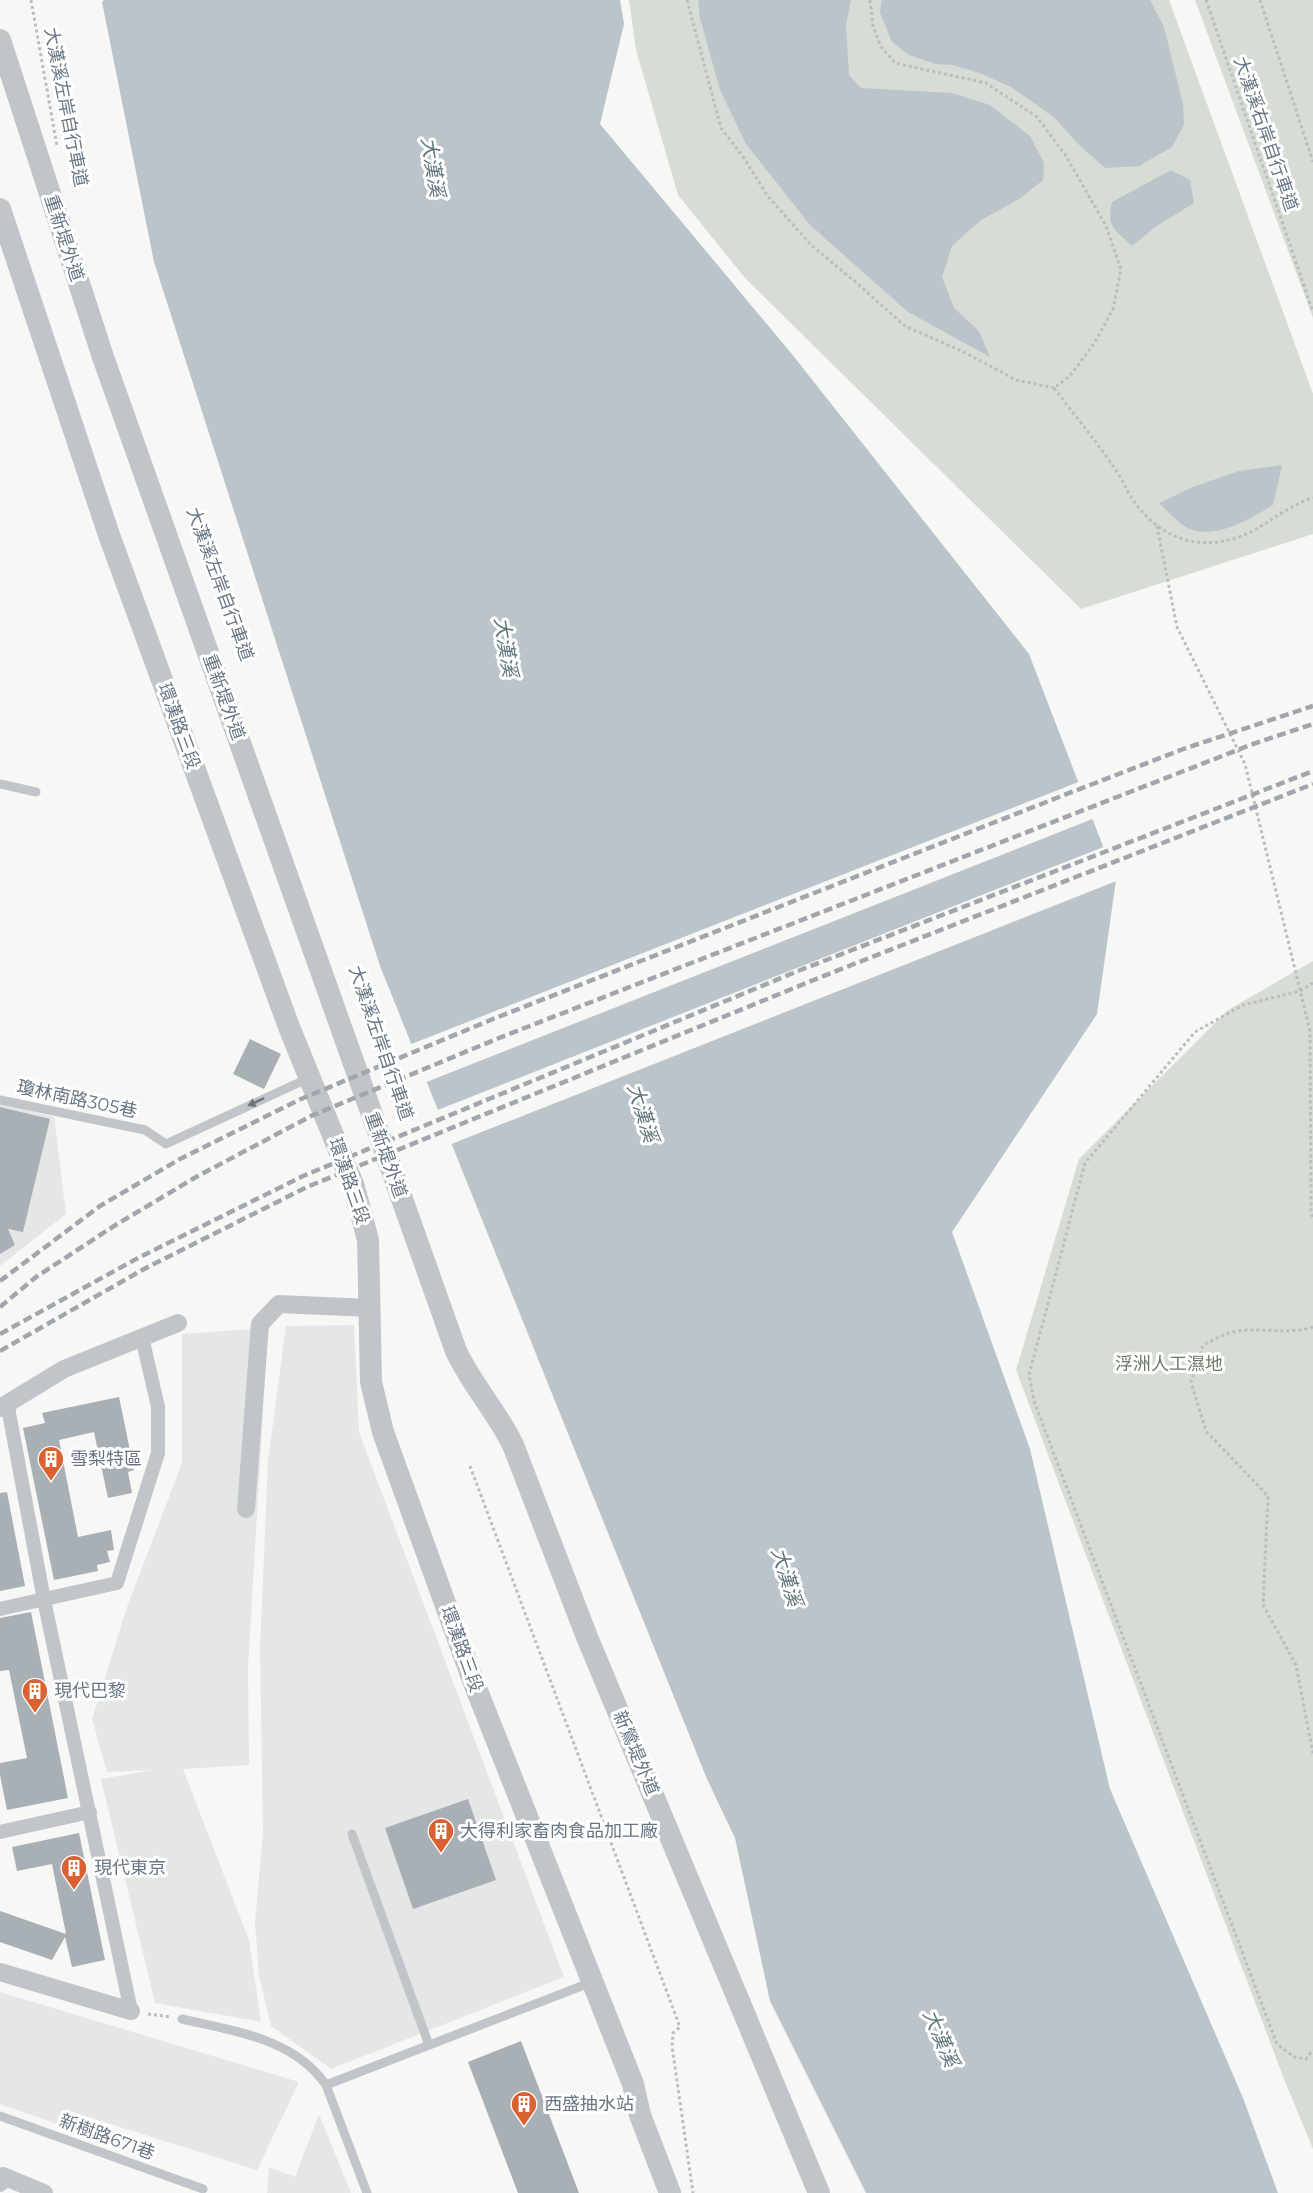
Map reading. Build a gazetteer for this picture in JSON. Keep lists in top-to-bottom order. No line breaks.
{"streets":{"street":["重新堤外道","環漢路三段","新鶯堤外道"],"lane":["瓊林南路305巷","新樹路671巷"],"path":["大漢溪左岸自行車道","大漢溪右岸自行車道"]},"crossings":[["重新堤外道","新鶯堤外道"],["環漢路三段","瓊林南路305巷"]],"one_way":["瓊林南路305巷"],"water":["大漢溪"],"parks":["浮洲人工濕地"],"places":{"building":["雪梨特區","現代巴黎","大得利家畜肉食品加工廠","現代東京","西盛抽水站"]}}
